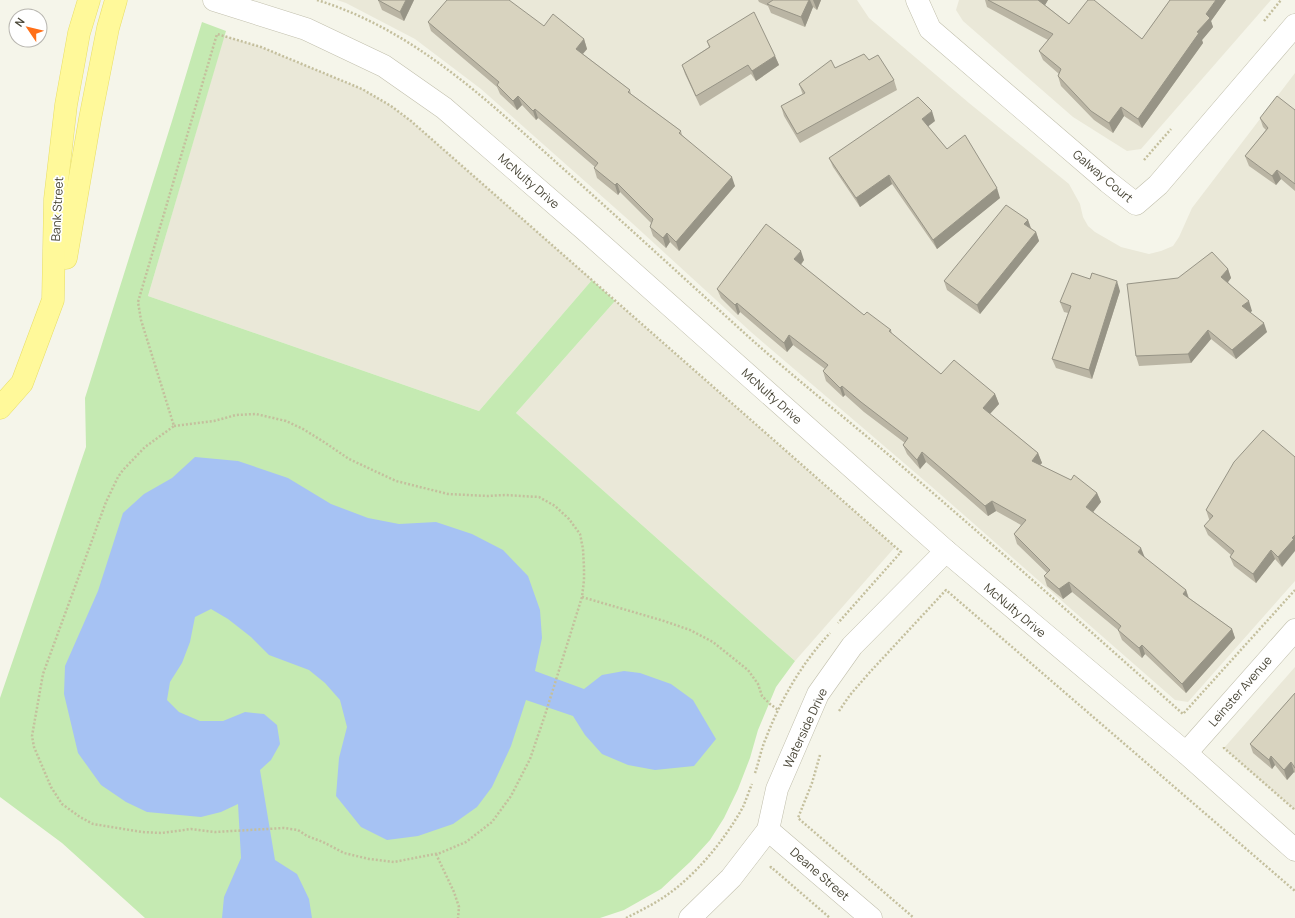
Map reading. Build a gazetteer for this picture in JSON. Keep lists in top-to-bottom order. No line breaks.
{"streets":{"main road":["Bank Street"],"street":["Galway Court","McNulty Drive","Leinster Avenue","Waterside Drive","Deane Street"]},"crossings":[["McNulty Drive","Leinster Avenue"],["McNulty Drive","Waterside Drive"],["Waterside Drive","Deane Street"]],"north":"top left"}
